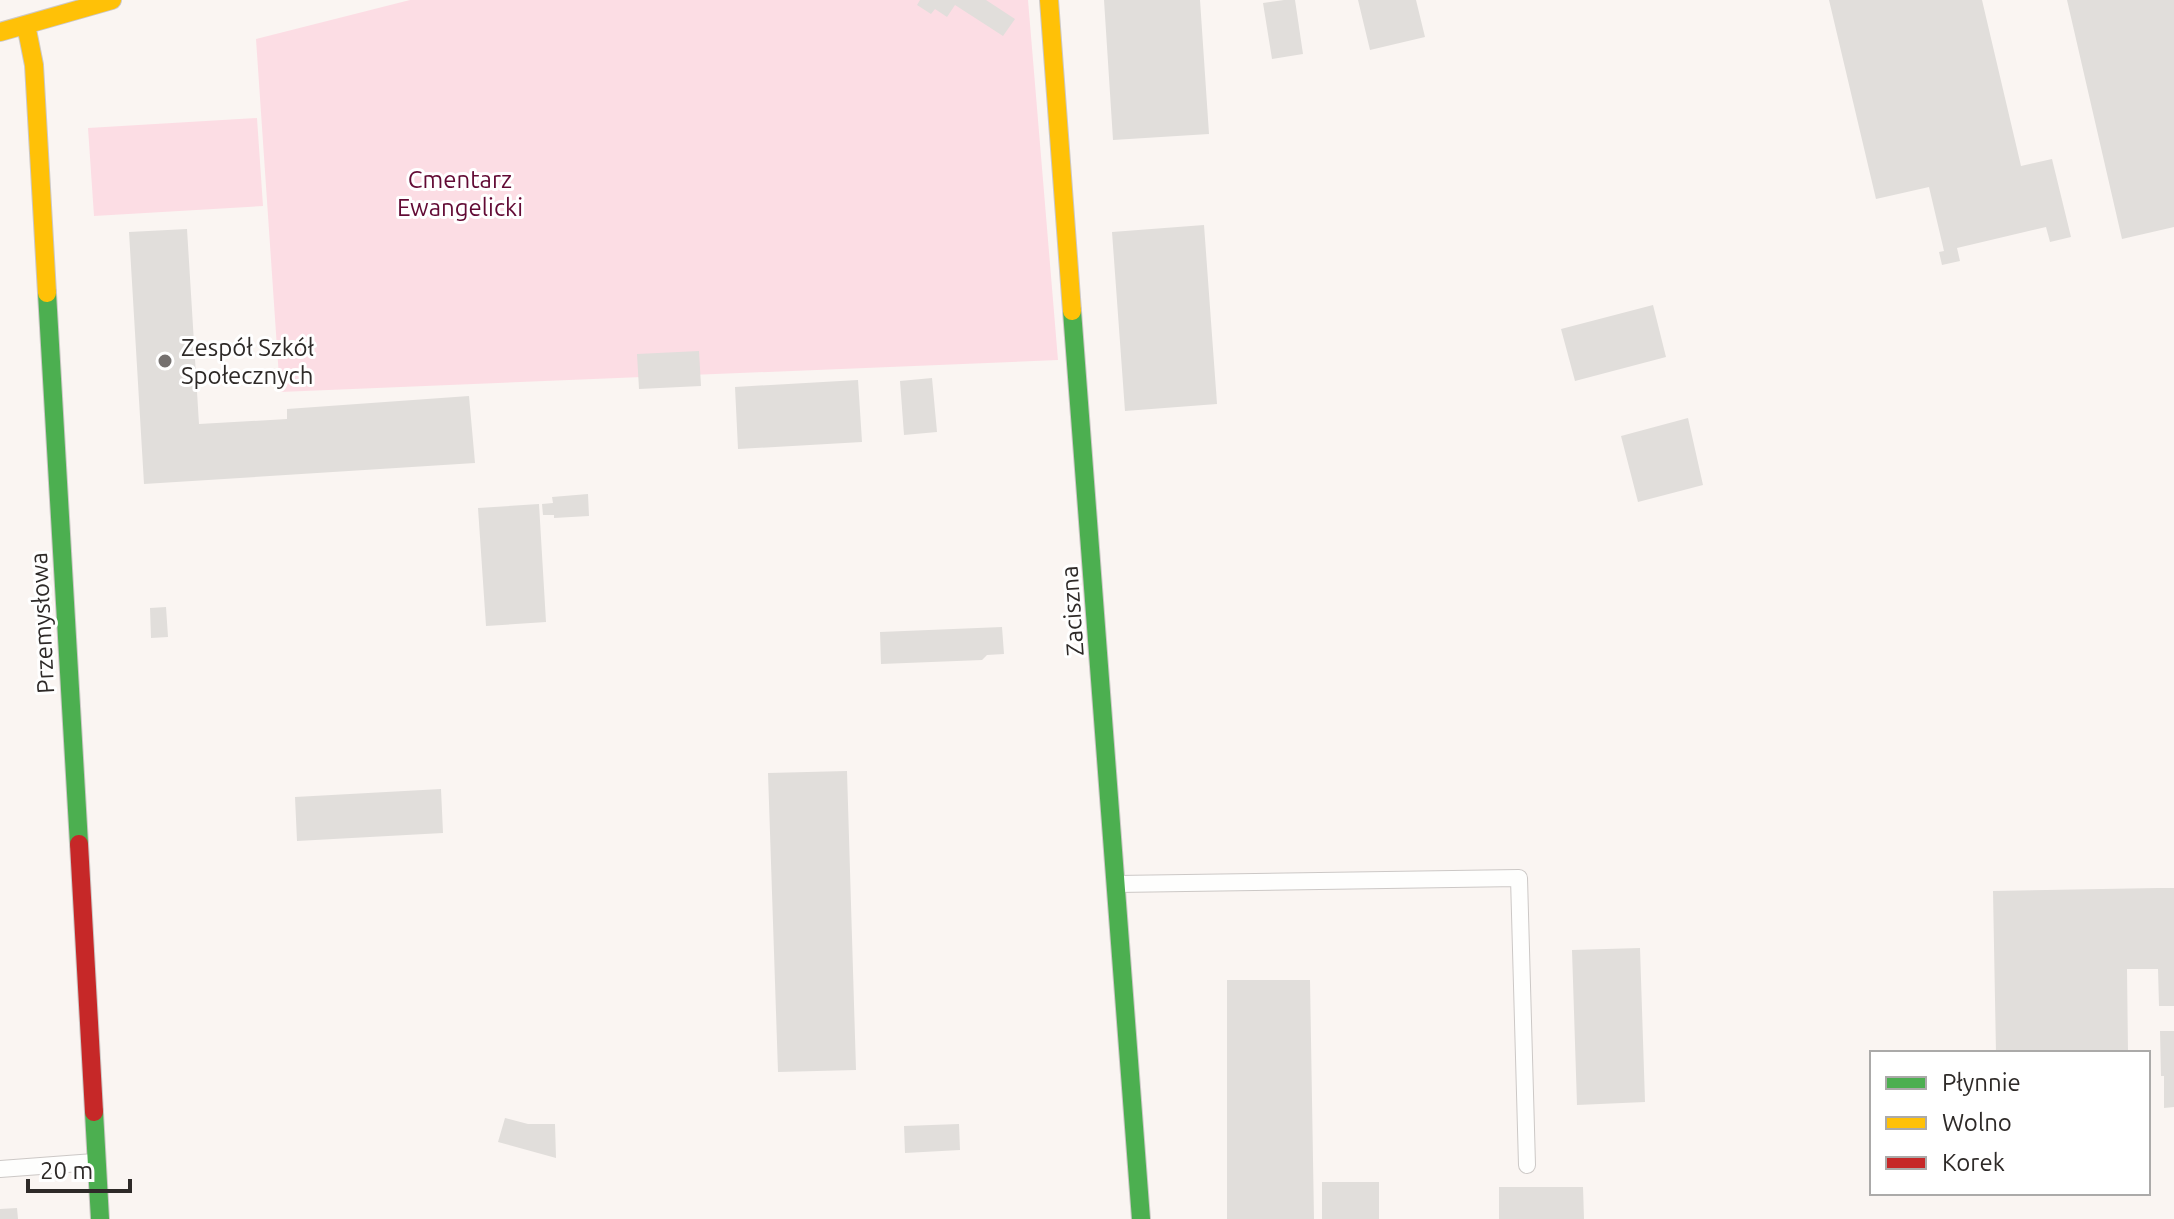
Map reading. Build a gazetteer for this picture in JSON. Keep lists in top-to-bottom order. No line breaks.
{"streets":{"street":["Zaciszna","Przemysłowa"]},"parks":["Cmentarz Ewangelicki"],"places":["Zespół Szkół Społecznych"],"legend":["Płynnie","Wolno","Korek"],"scale_bar":"20 m"}
